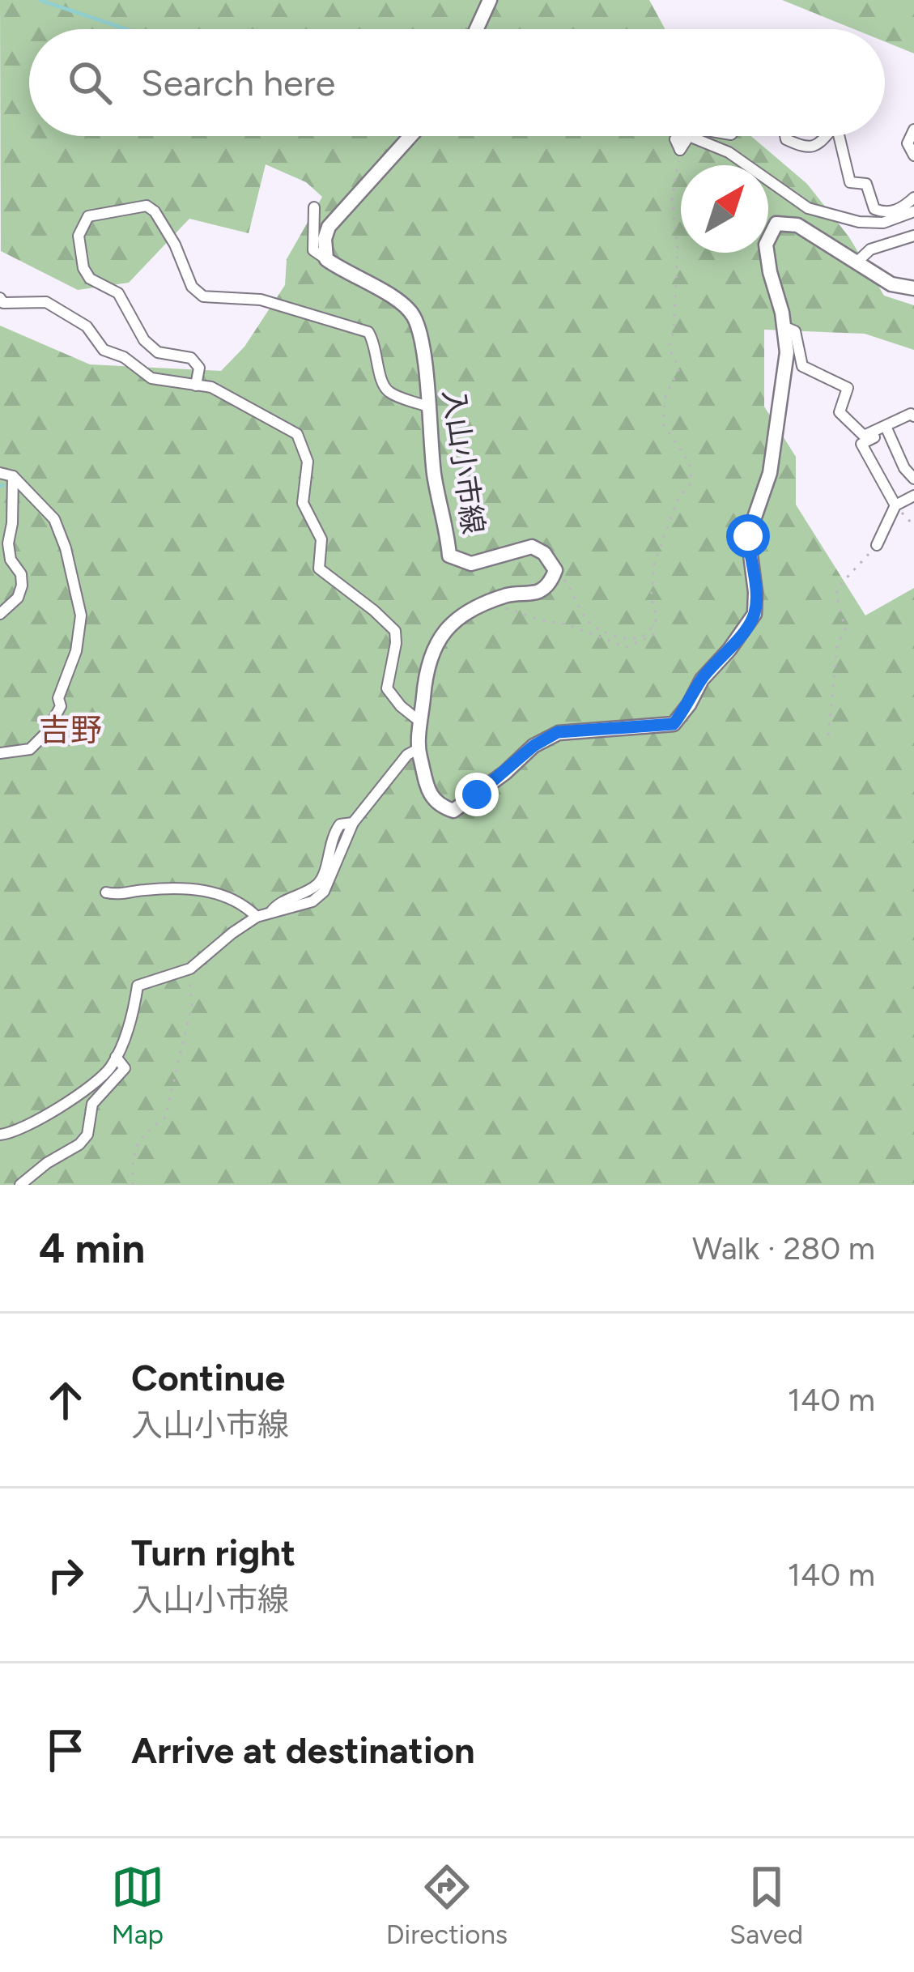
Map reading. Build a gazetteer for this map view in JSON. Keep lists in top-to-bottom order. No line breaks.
{"streets":{"main road":["入山小市線"]},"districts":["吉野"],"north":"top right","page":{"search":"Search here","heading":["4 min","Walk · 280 m"],"list":[["Continue","入山小市線","140 m"],["Turn right","入山小市線","140 m"],"Arrive at destination"],"nav":["Map","Directions","Saved"]}}
